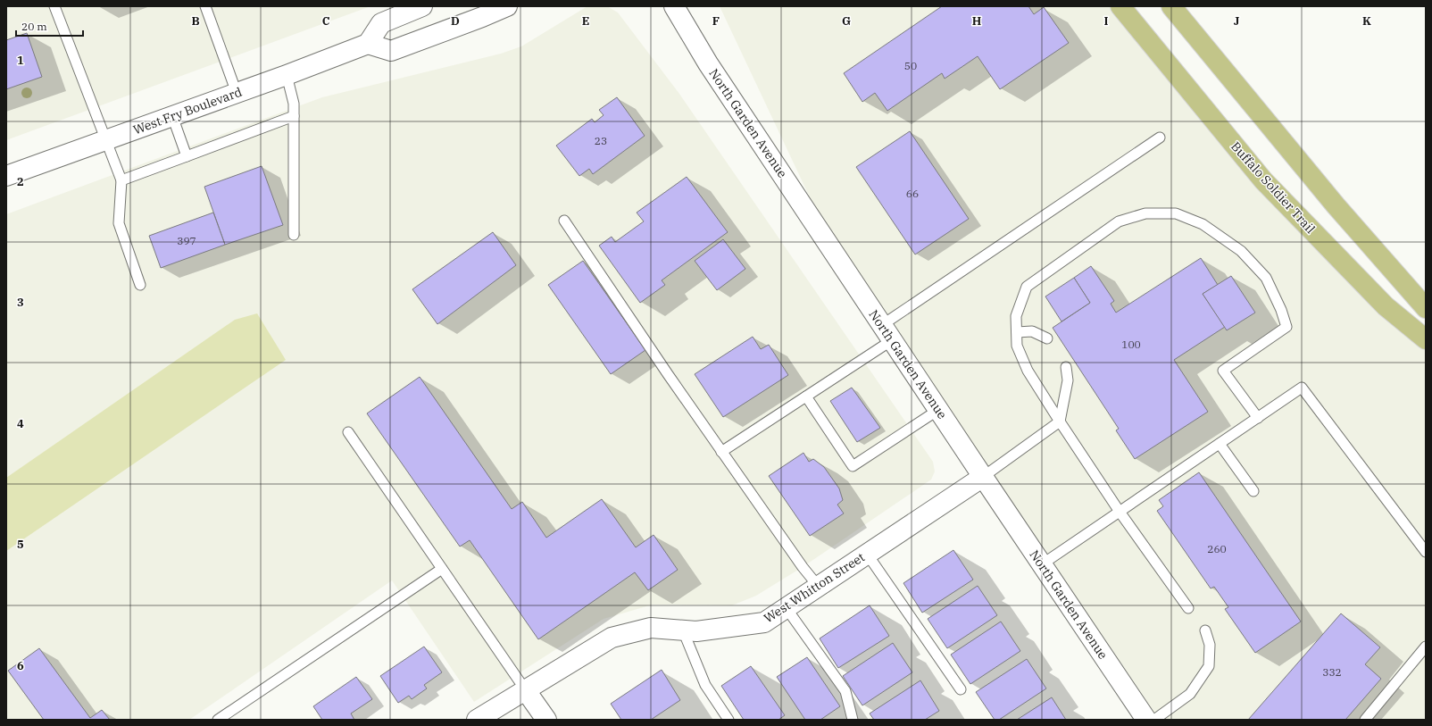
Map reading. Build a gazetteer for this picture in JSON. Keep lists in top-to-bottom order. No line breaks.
{"streets":{"main road":["Buffalo Soldier Trail"],"street":["West Fry Boulevard","North Garden Avenue","West Whitton Street"]},"crossings":[["North Garden Avenue","West Whitton Street"]],"house_numbers":["50","23","66","397","100","260","332"],"scale_bar":"20 m","grid":{"columns":["B","C","D","E","F","G","H","I","J","K"],"rows":["1","2","3","4","5","6"]}}
